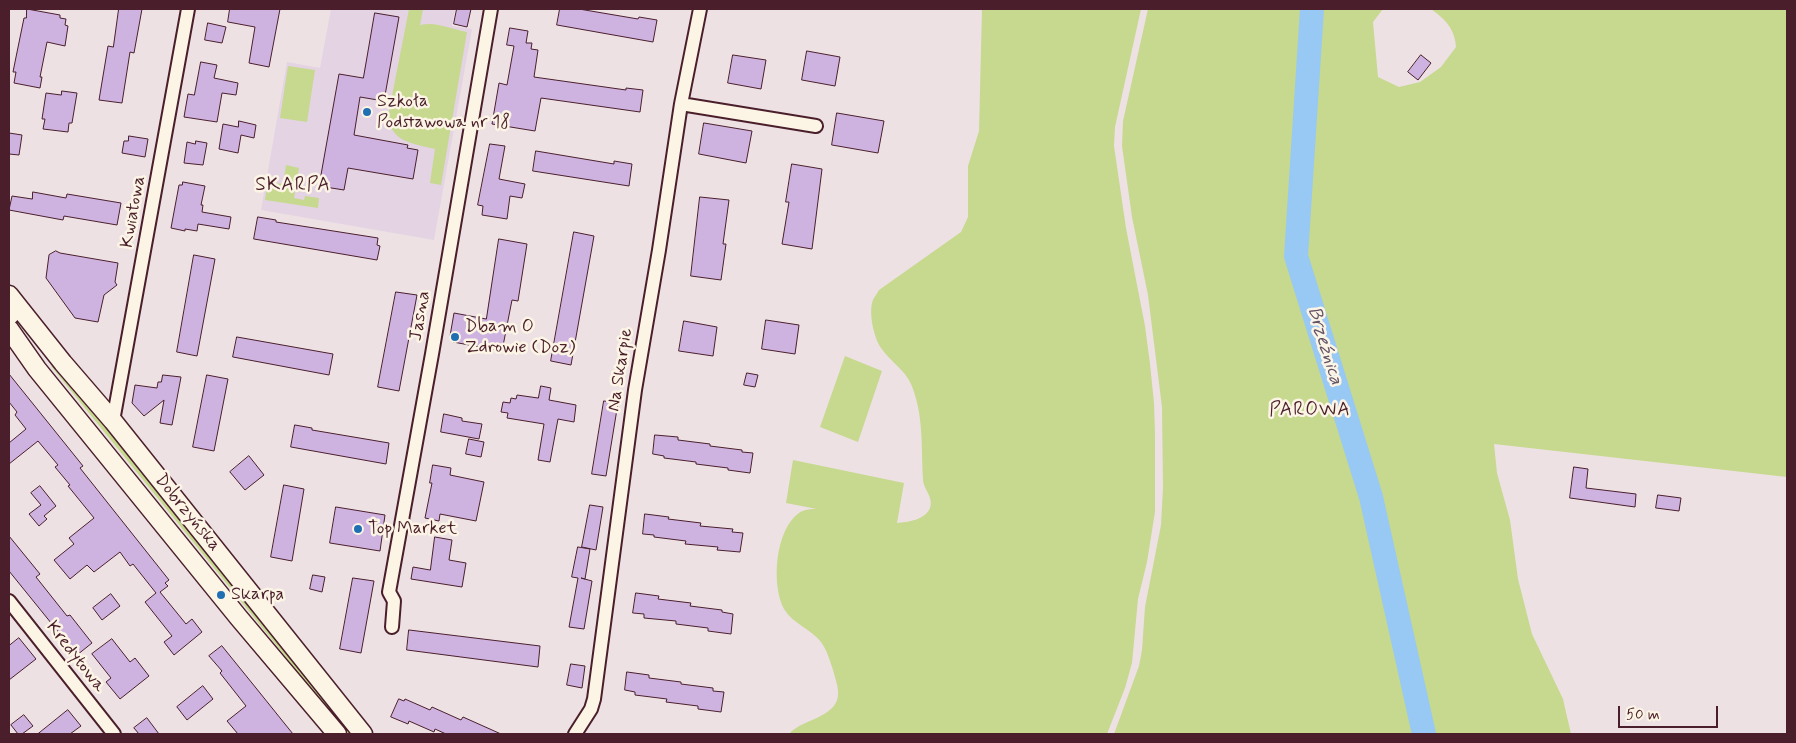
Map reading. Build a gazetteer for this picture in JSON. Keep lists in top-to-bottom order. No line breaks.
{"streets":{"main road":["Dobrzyńska"],"street":["Kwiatowa","Jasna","Na Skarpie","Kredytowa"]},"crossings":[["Kwiatowa","Dobrzyńska"]],"districts":["SKARPA","PAROWA"],"water":["Brzeźnica"],"places":["Szkoła Podstawowa nr 18","Dbam O Zdrowie (Doz)","Top Market","Skarpa"],"scale_bar":"50 m"}
